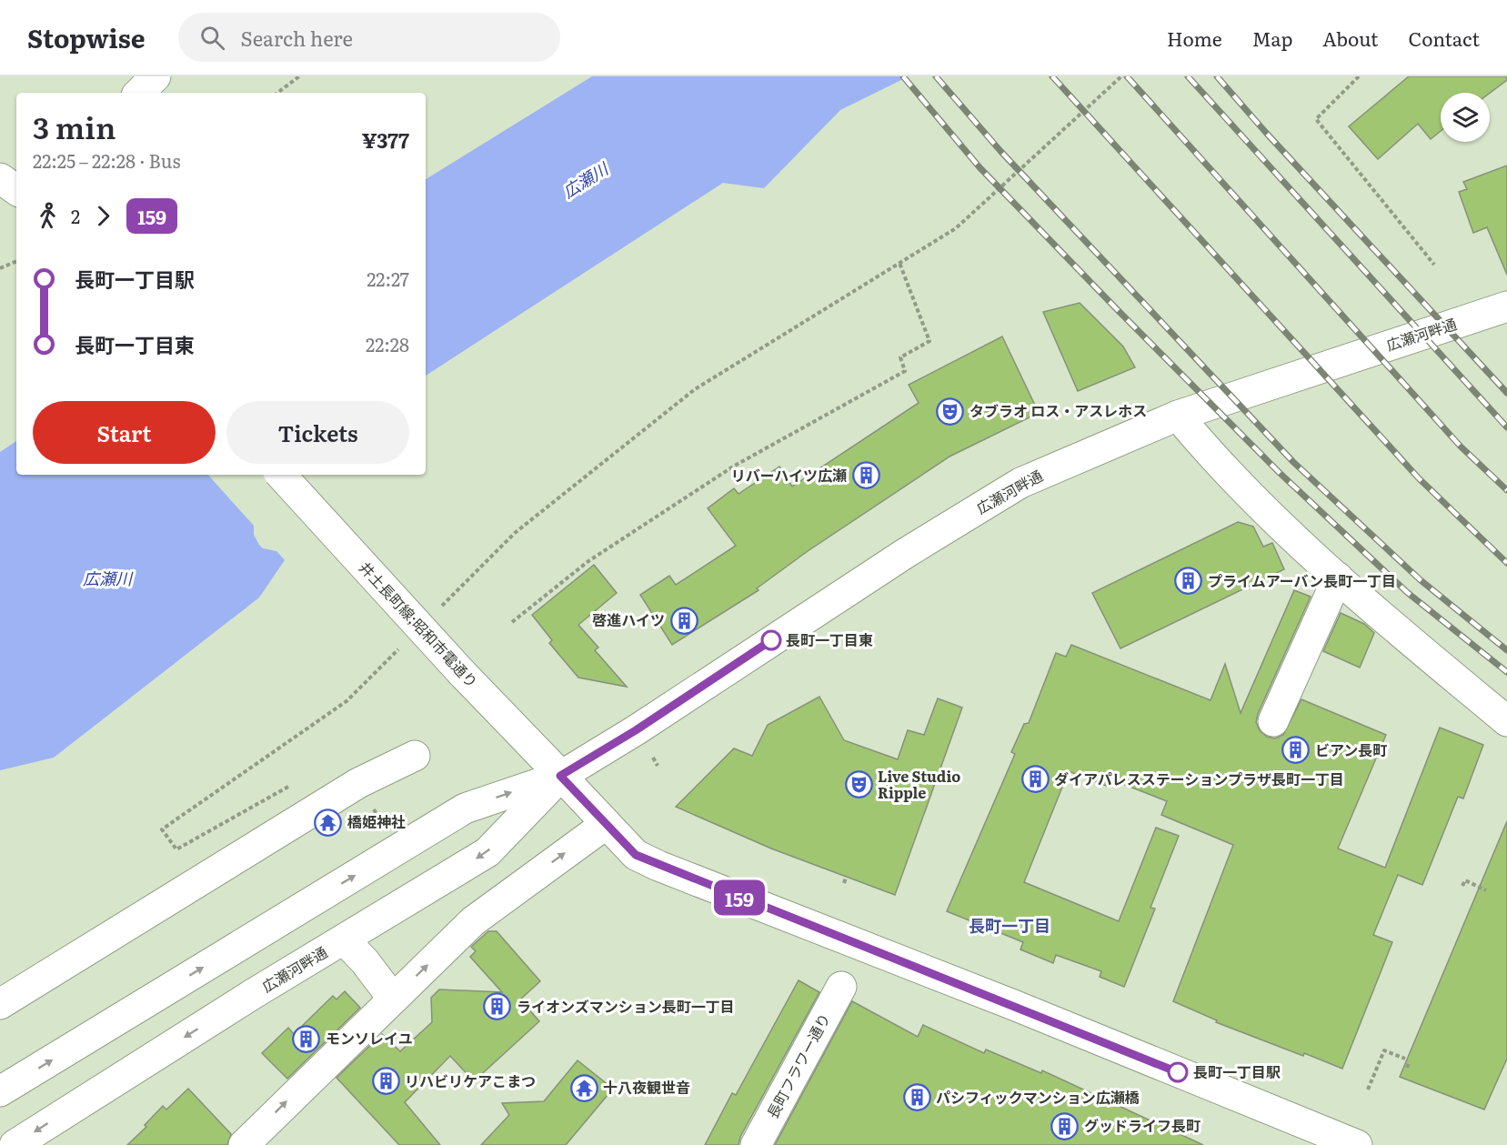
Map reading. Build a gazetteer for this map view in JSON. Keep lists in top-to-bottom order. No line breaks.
{"streets":{"main road":["広瀬河畔通","井土長町線;昭和市電通り","長町フラワー通り"]},"crossings":[["広瀬河畔通","井土長町線;昭和市電通り"]],"districts":["長町一丁目"],"water":["広瀬川"],"places":{"theatre":["タブラオ ロス・アスレホス","Live Studio Ripple"],"building":["リバーハイツ広瀬","プライムアーバン長町一丁目","啓進ハイツ","ビアン長町","ダイアパレスステーションプラザ長町一丁目","ライオンズマンション長町一丁目","モンソレイユ","リハビリケアこまつ","パシフィックマンション広瀬橋","グッドライフ長町"],"other":["長町一丁目東","長町一丁目駅"],"temple":["橋姫神社","十八夜観世音"]},"lines":["bus line 159"],"page":{"header":"Stopwise","search":"Search here","nav":["Home","Map","About","Contact"],"on_map":"159","heading":["3 min","22:25 – 22:28 · Bus","¥377"],"legs":["2","159"],"list":[{"name":"長町一丁目駅","value":"22:27"},{"name":"長町一丁目東","value":"22:28"}],"buttons":["Start","Tickets"]}}
